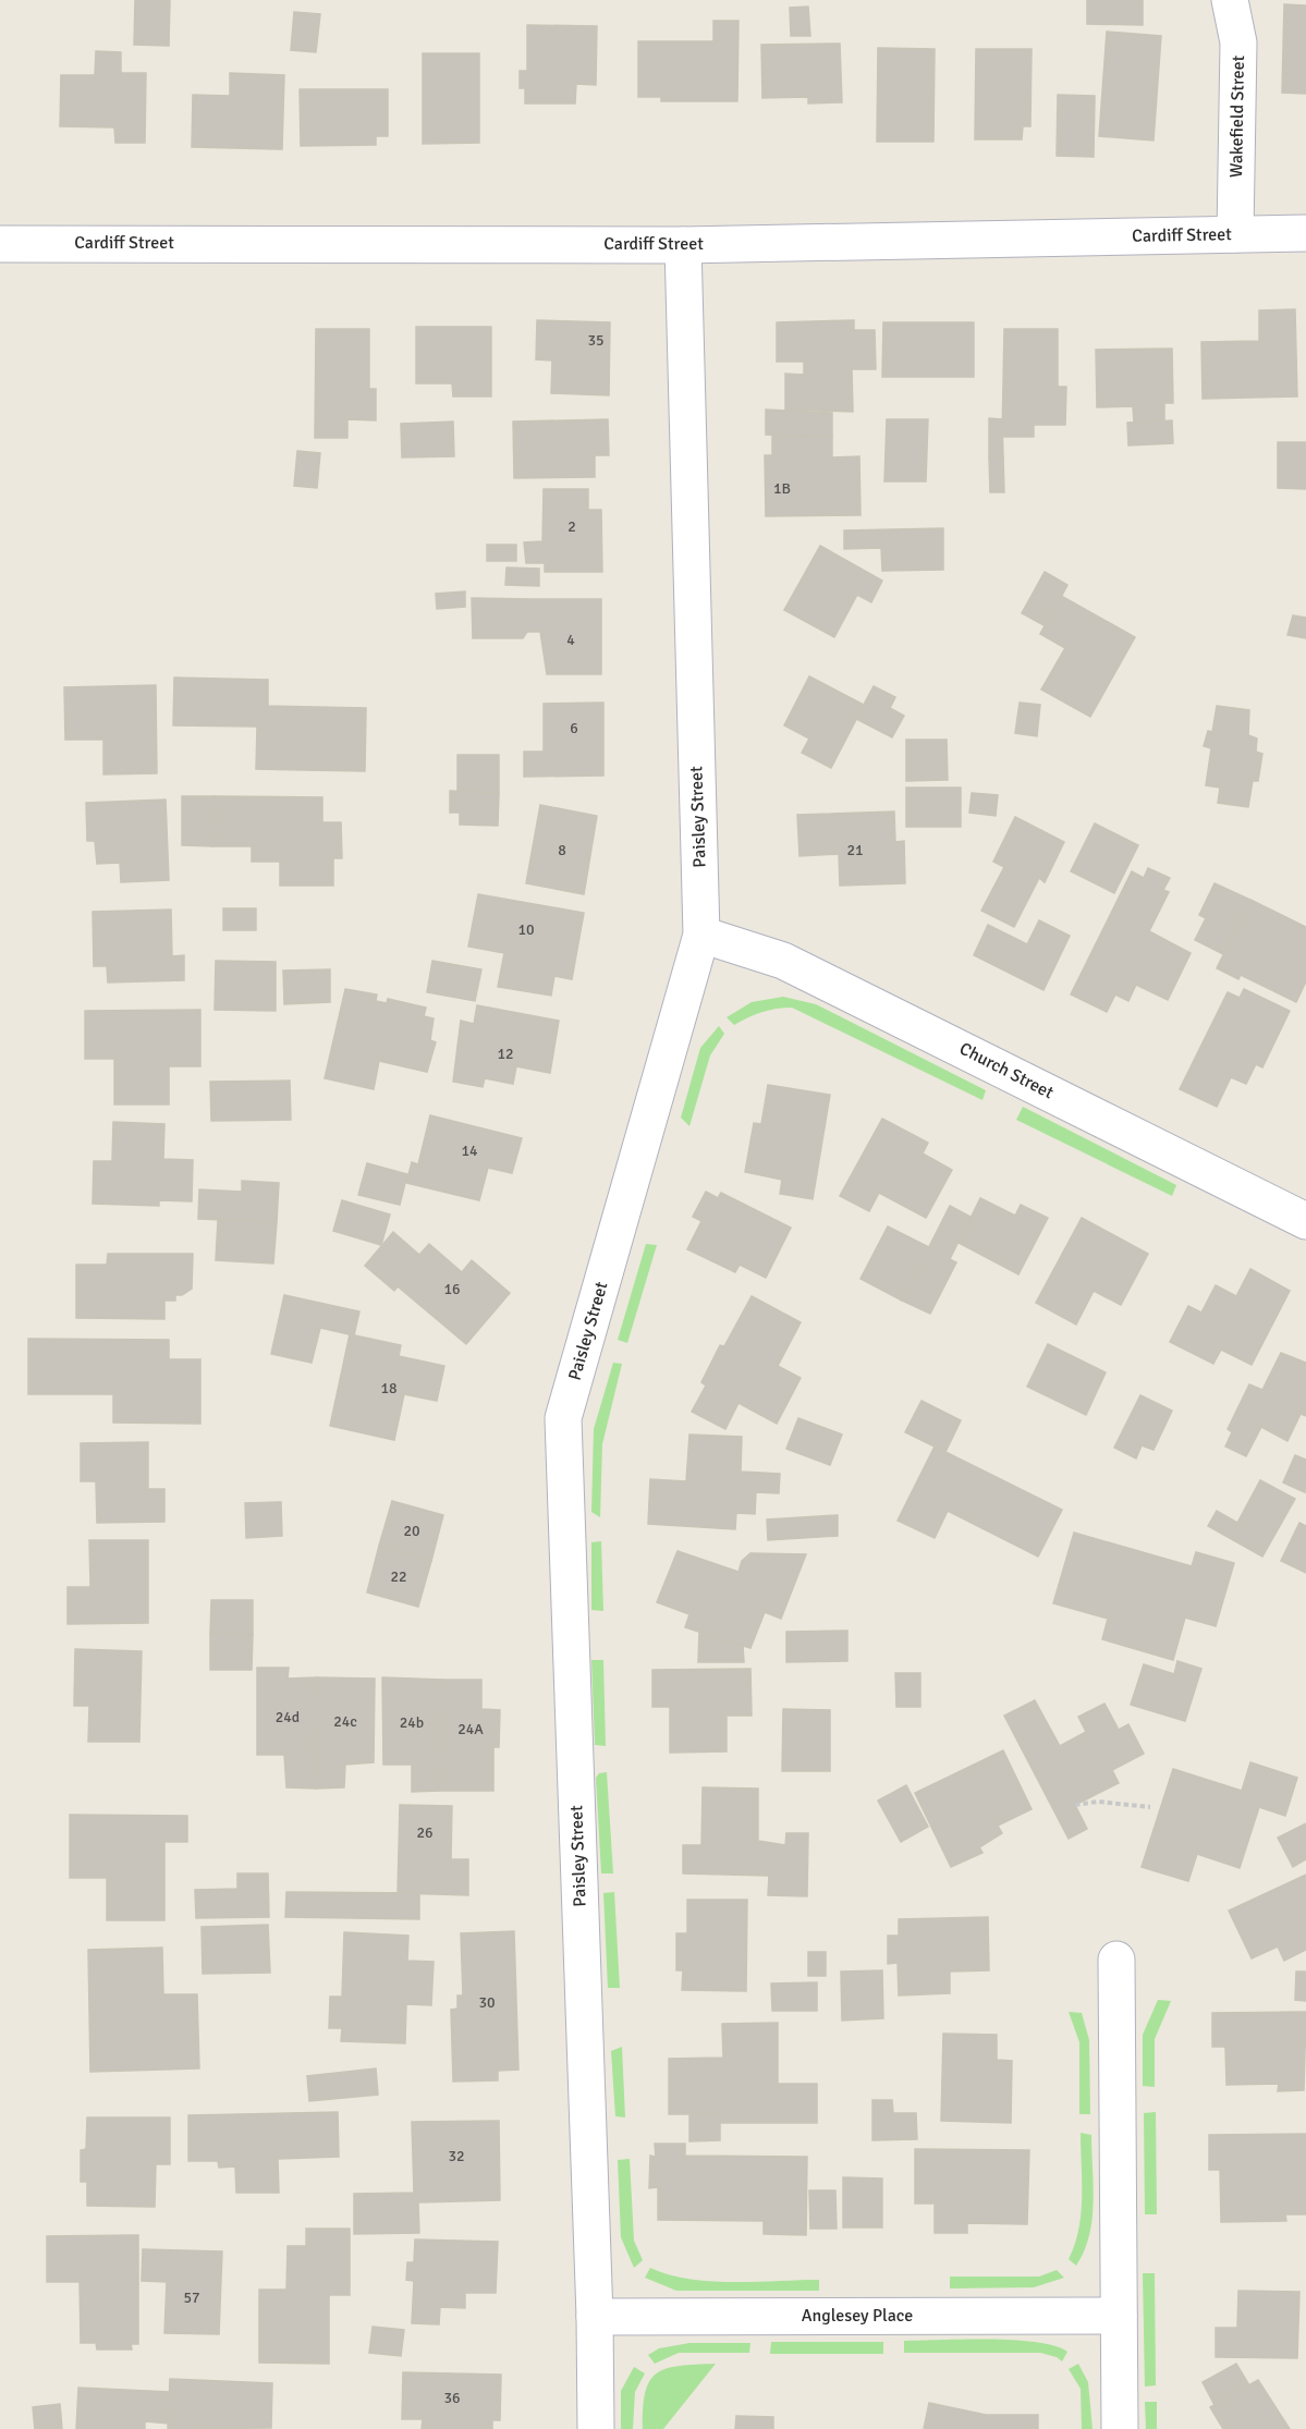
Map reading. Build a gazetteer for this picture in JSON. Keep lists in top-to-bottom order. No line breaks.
{"streets":{"street":["Wakefield Street","Cardiff Street","Paisley Street","Church Street","Anglesey Place"]},"crossings":[["Wakefield Street","Cardiff Street"],["Cardiff Street","Paisley Street"],["Paisley Street","Church Street"],["Paisley Street","Anglesey Place"]],"house_numbers":["35","1B","2","4","6","8","21","10","12","14","16","18","20","22","24d","24c","24b","24A","26","30","32","57","36"]}
